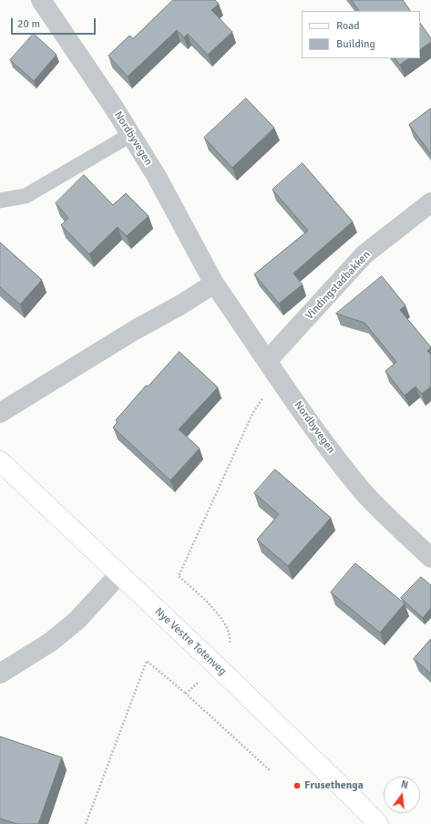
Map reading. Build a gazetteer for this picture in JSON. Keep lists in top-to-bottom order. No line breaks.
{"streets":{"main road":["Nye Vestre Totenveg"],"street":["Nordbyvegen","Vindingstadbakken"]},"crossings":[["Nordbyvegen","Vindingstadbakken"]],"places":["Frusethenga"],"legend":["Road","Building"],"scale_bar":"20 m","north":"top"}
